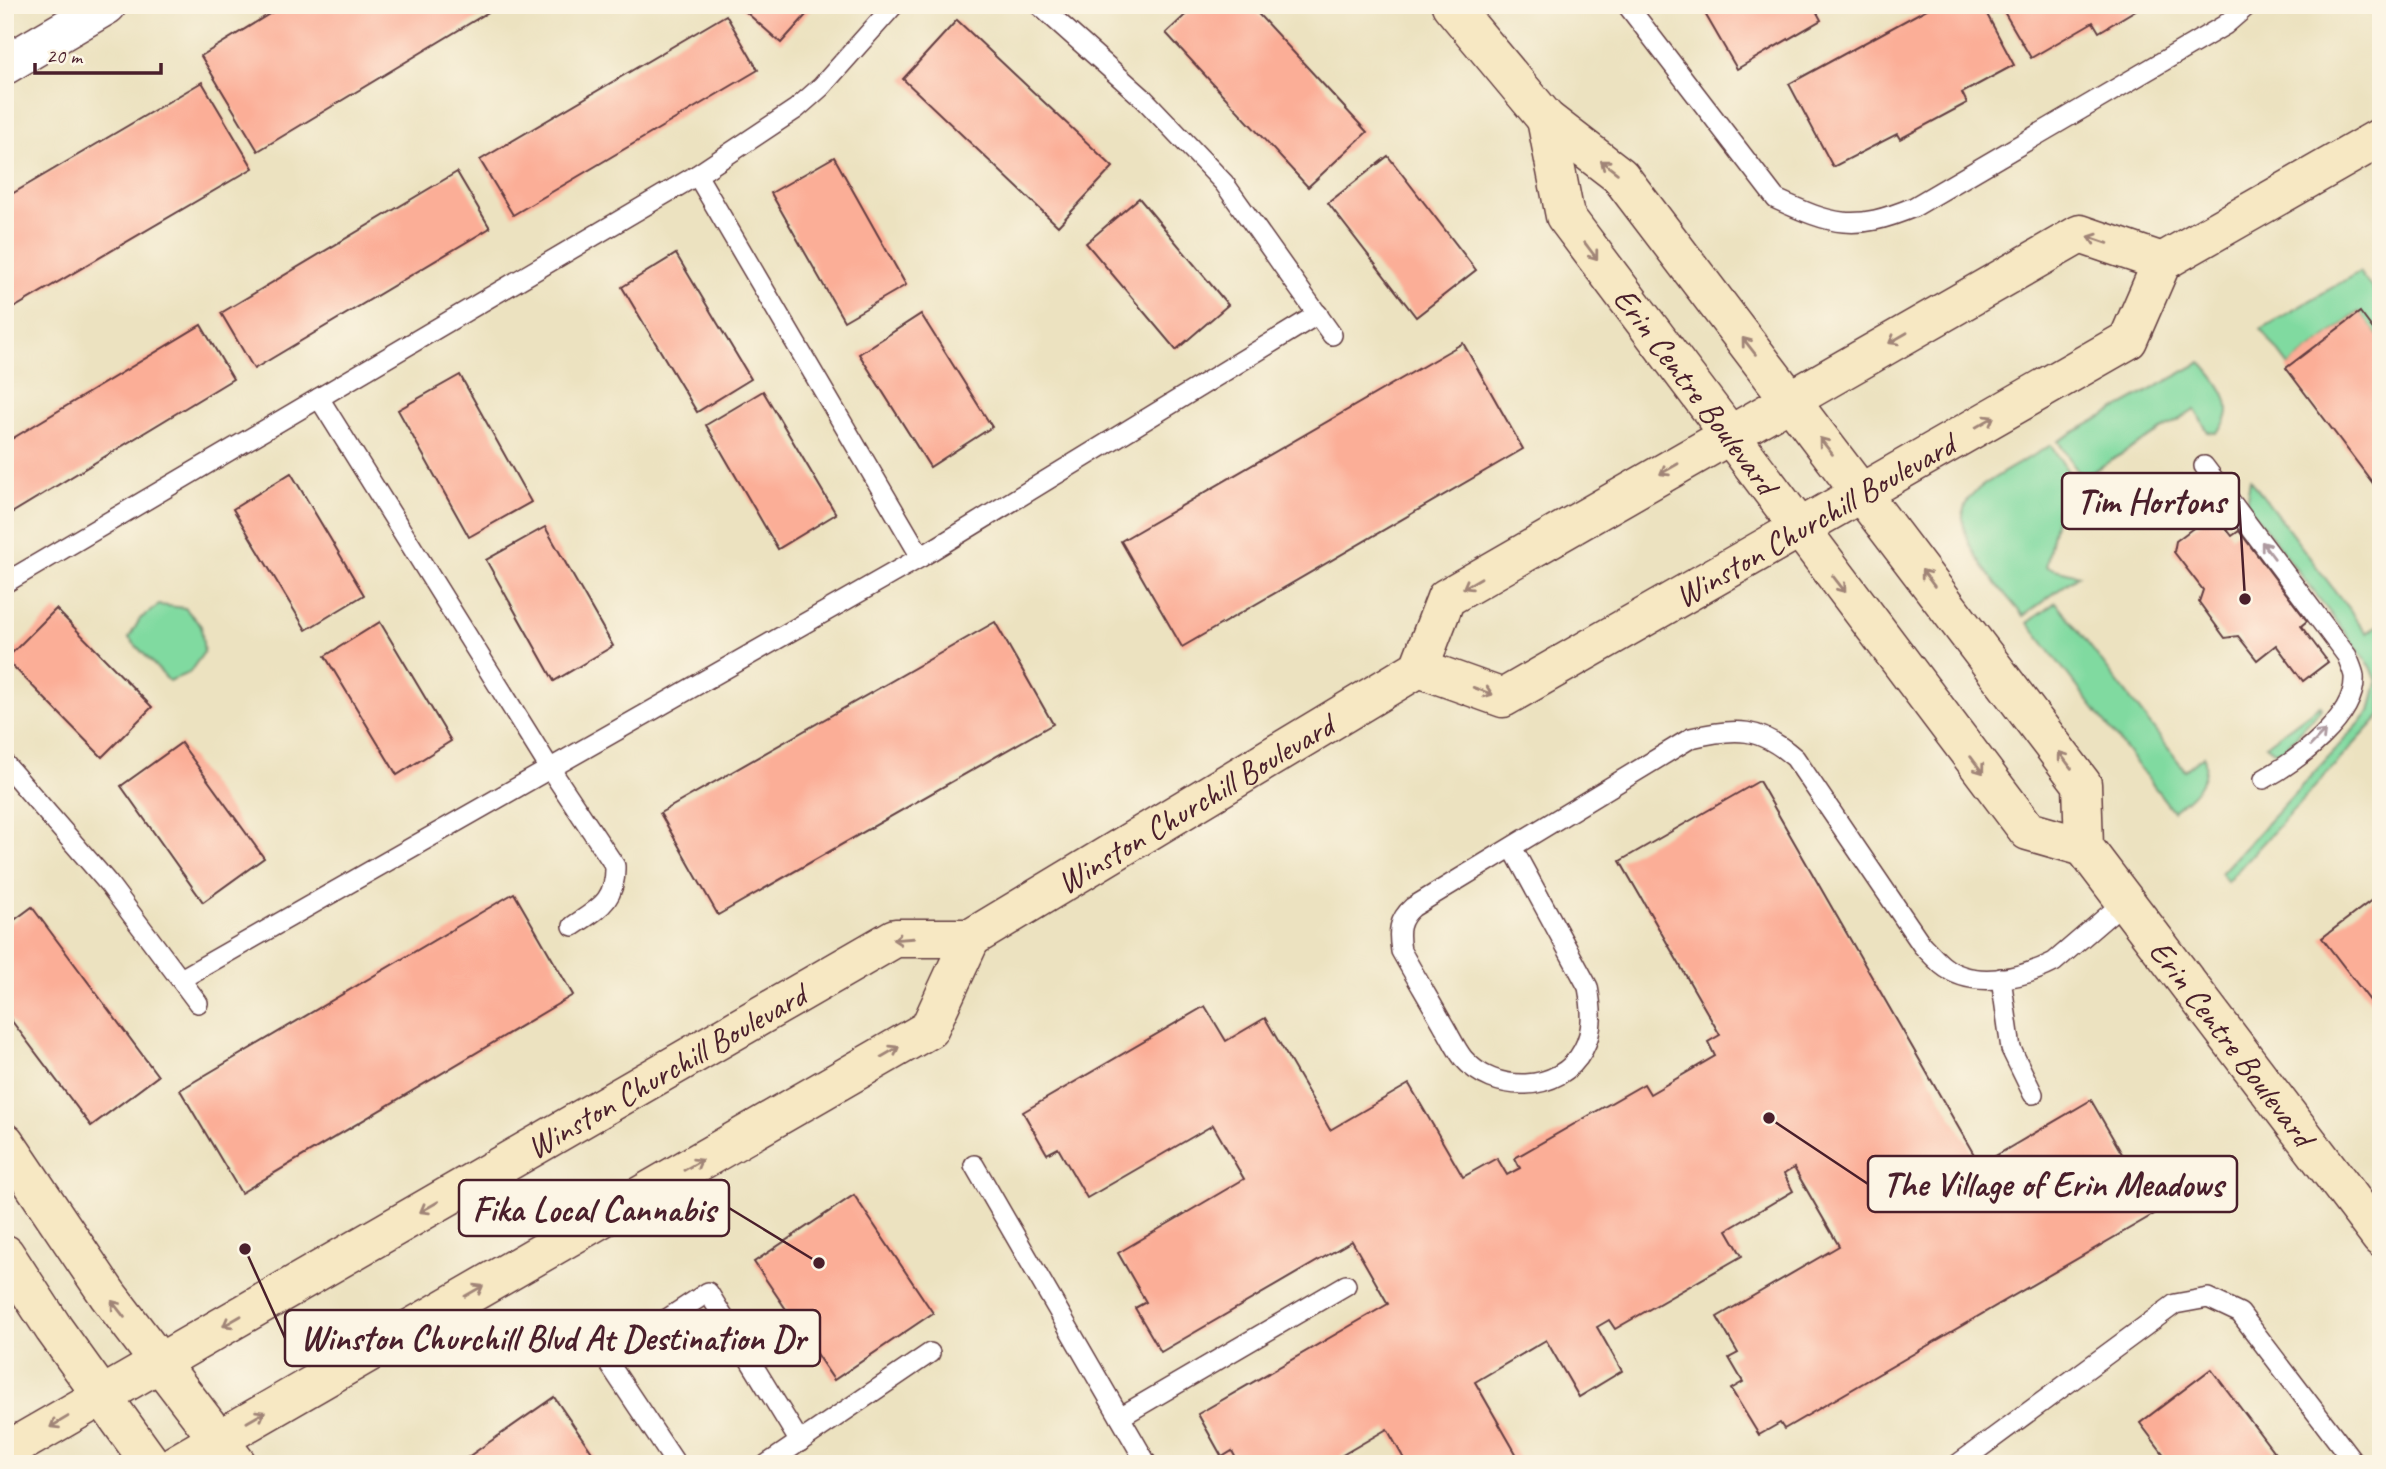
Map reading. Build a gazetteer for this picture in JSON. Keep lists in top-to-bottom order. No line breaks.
{"streets":{"main road":["Erin Centre Boulevard","Winston Churchill Boulevard"]},"crossings":[["Erin Centre Boulevard","Winston Churchill Boulevard"]],"places":["Tim Hortons","The Village of Erin Meadows","Winston Churchill Blvd At Destination Dr","Fika Local Cannabis"],"scale_bar":"20 m"}
